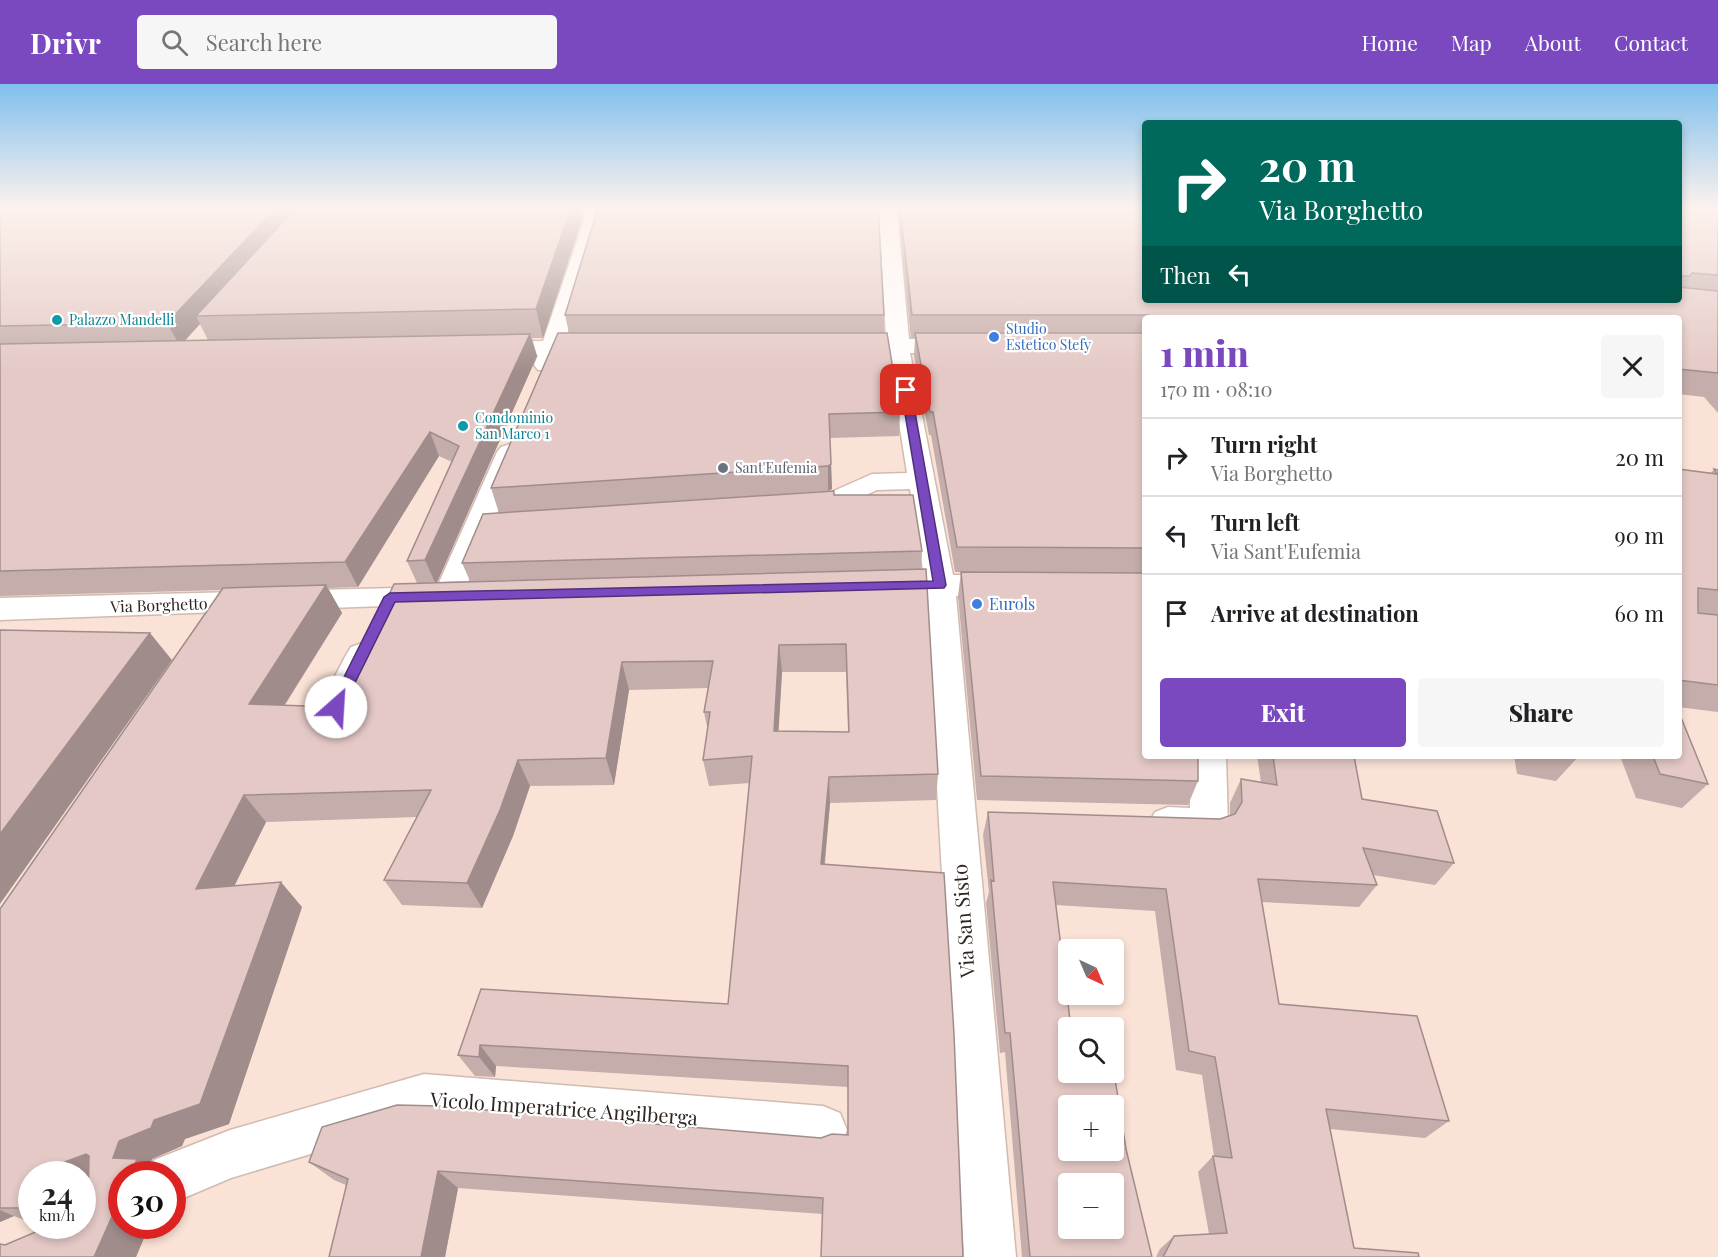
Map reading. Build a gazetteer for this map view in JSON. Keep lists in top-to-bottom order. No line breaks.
{"streets":{"street":["Via Borghetto","Via San Sisto","Vicolo Imperatrice Angilberga"]},"places":["Palazzo Mandelli","Studio Estetico Stefy","Condominio San Marco 1","Sant'Eufemia","Eurols"],"north":"bottom right","page":{"header":"Drivr","search":"Search here","nav":["Home","Map","About","Contact"],"turn":["20 m","Via Borghetto"],"then":"Then","heading":["1 min","170 m · 08:10"],"list":[{"name":"Turn right","note":"Via Borghetto","value":"20 m"},{"name":"Turn left","note":"Via Sant'Eufemia","value":"90 m"},{"name":"Arrive at destination","value":"60 m"}],"buttons":["Exit","Share"],"map_buttons":["+","−"],"speed":"24 km/h","limit":"30"}}
